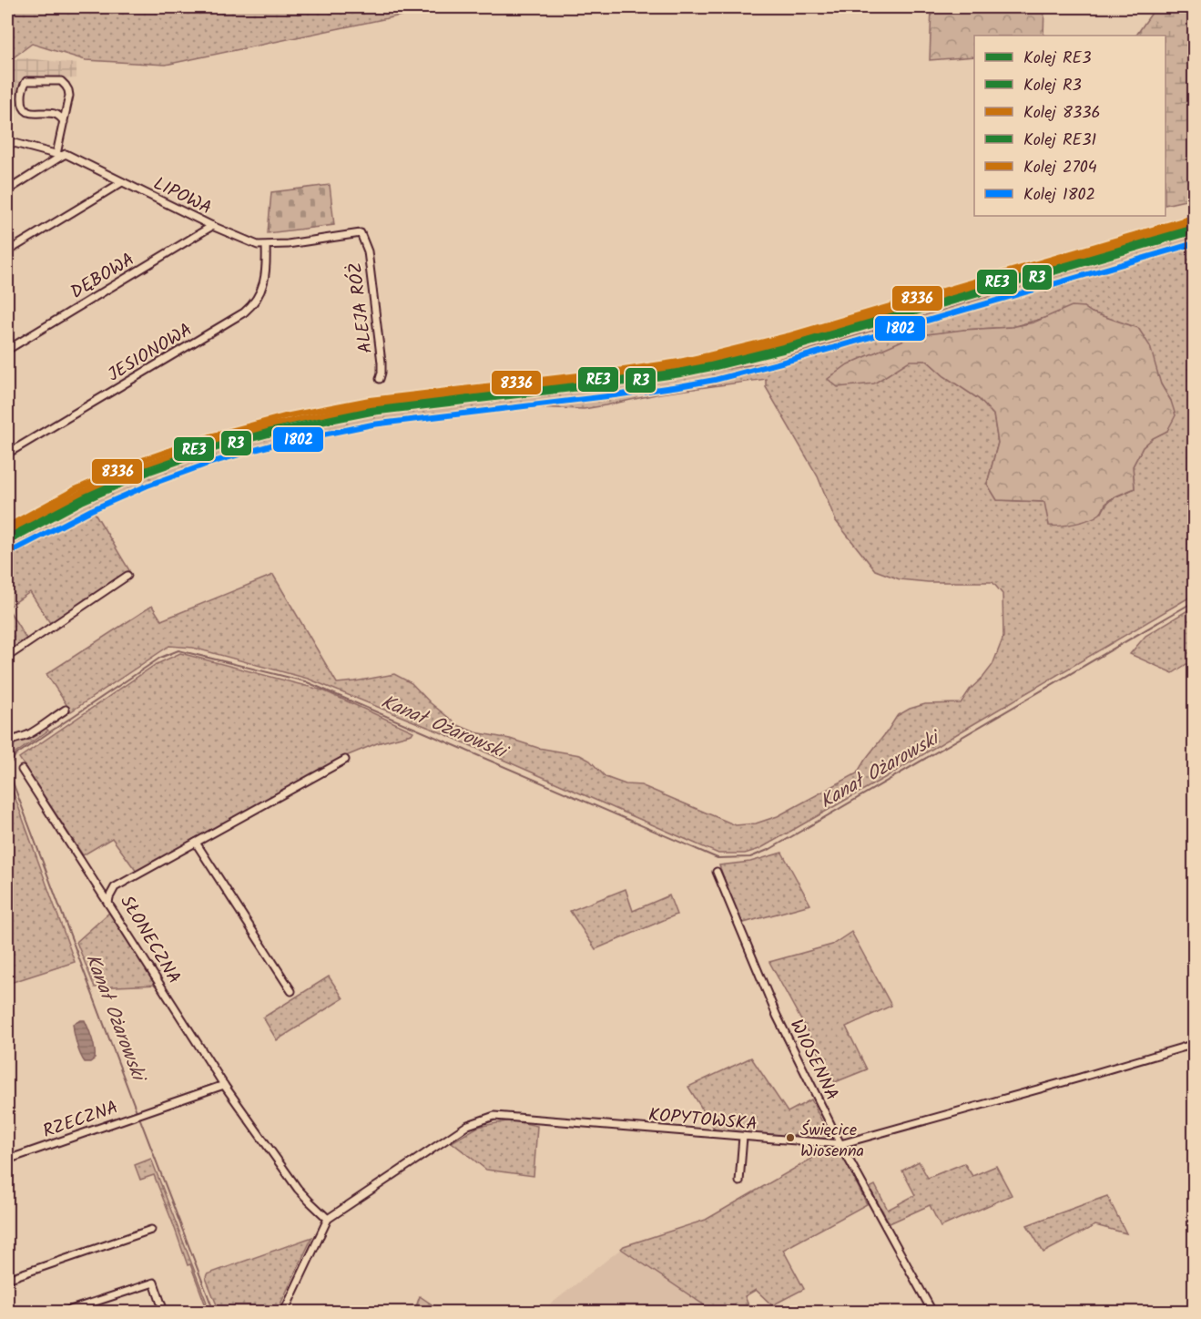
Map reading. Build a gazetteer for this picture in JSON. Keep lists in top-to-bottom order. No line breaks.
{"streets":{"street":["LIPOWA","DĘBOWA","ALEJA RÓŻ","JESIONOWA","SŁONECZNA","WIOSENNA","RZECZNA","KOPYTOWSKA"]},"crossings":[["LIPOWA","DĘBOWA"],["LIPOWA","ALEJA RÓŻ"],["LIPOWA","JESIONOWA"],["SŁONECZNA","RZECZNA"],["SŁONECZNA","KOPYTOWSKA"],["WIOSENNA","KOPYTOWSKA"]],"water":["Kanał Ożarowski"],"places":["Święcice Wiosenna"],"lines":["rail line 8336","rail line 2704","rail line RE3","rail line RE31","rail line R3","rail line 1802"],"legend":["Kolej RE3","Kolej R3","Kolej 8336","Kolej RE31","Kolej 2704","Kolej 1802"]}
